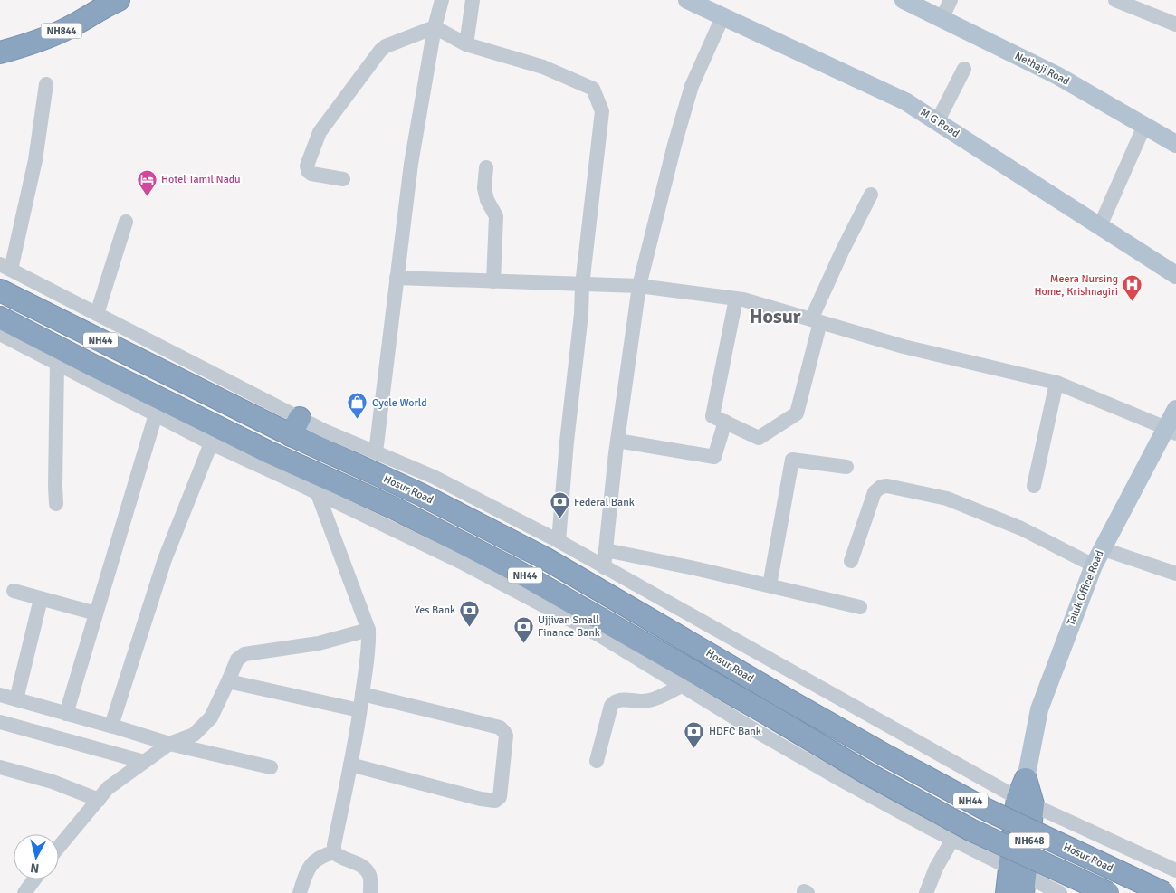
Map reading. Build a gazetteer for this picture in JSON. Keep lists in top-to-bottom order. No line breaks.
{"streets":{"highway":["NH844","NH44","Hosur Road","NH648"],"main road":["Nethaji Road","M G Road","Taluk Office Road"]},"crossings":[["NH44","Hosur Road"],["Taluk Office Road","NH648"]],"districts":["Hosur"],"places":{"hotel":["Hotel Tamil Nadu"],"hospital":["Meera Nursing Home, Krishnagiri"],"shop":["Cycle World"],"bank":["Federal Bank","Yes Bank","Ujjivan Small Finance Bank","HDFC Bank"]},"north":"bottom"}
